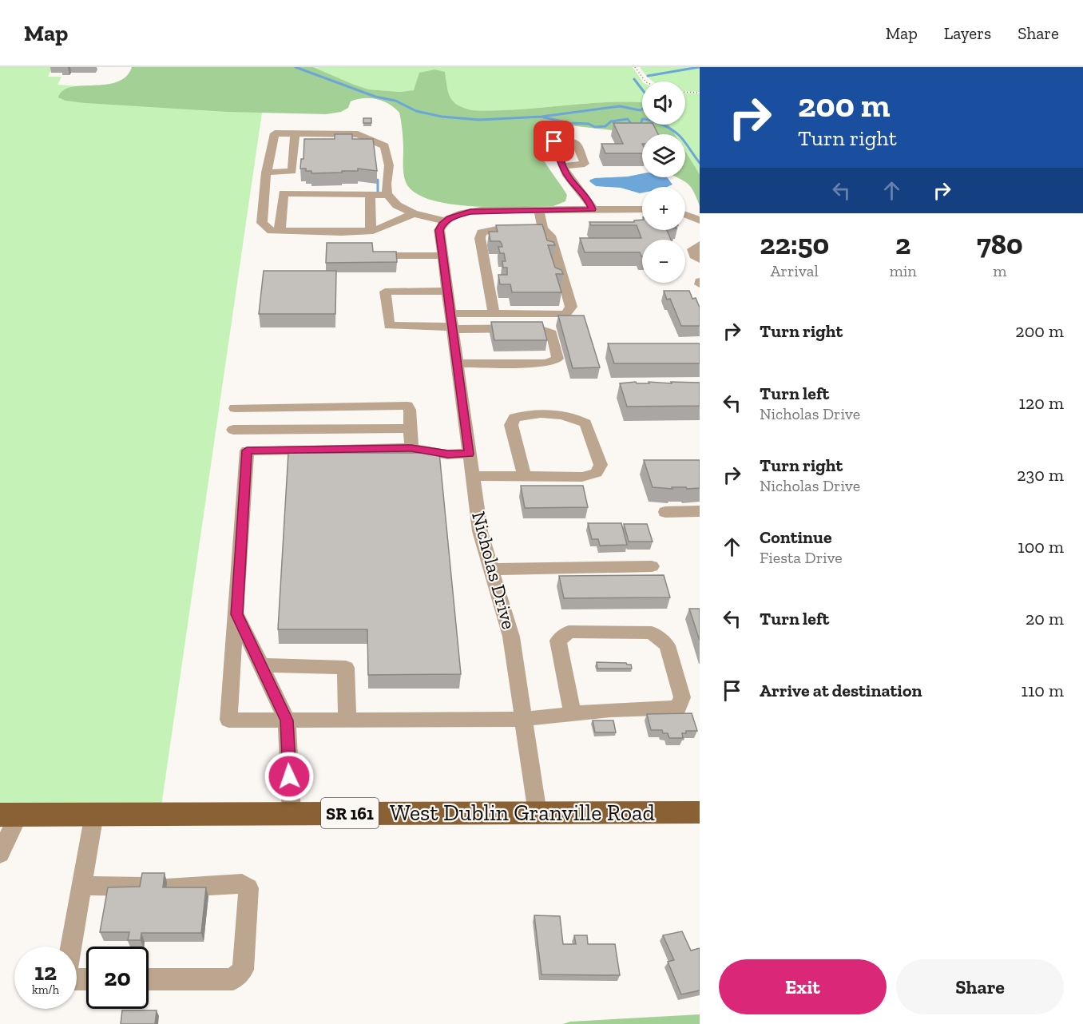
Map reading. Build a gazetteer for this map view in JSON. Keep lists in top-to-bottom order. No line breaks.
{"streets":{"main road":["West Dublin Granville Road","SR 161"],"street":["Nicholas Drive"]},"crossings":[["Nicholas Drive","West Dublin Granville Road"]],"page":{"header":"Map","nav":["Map","Layers","Share"],"turn":["200 m","Turn right"],"map_buttons":["+","−"],"eta":["22:50","Arrival","2","min","780","m"],"list":[{"name":"Turn right","value":"200 m"},{"name":"Turn left","note":"Nicholas Drive","value":"120 m"},{"name":"Turn right","note":"Nicholas Drive","value":"230 m"},{"name":"Continue","note":"Fiesta Drive","value":"100 m"},{"name":"Turn left","value":"20 m"},{"name":"Arrive at destination","value":"110 m"}],"speed":"12 km/h","limit":"20","buttons":["Exit","Share"]}}
